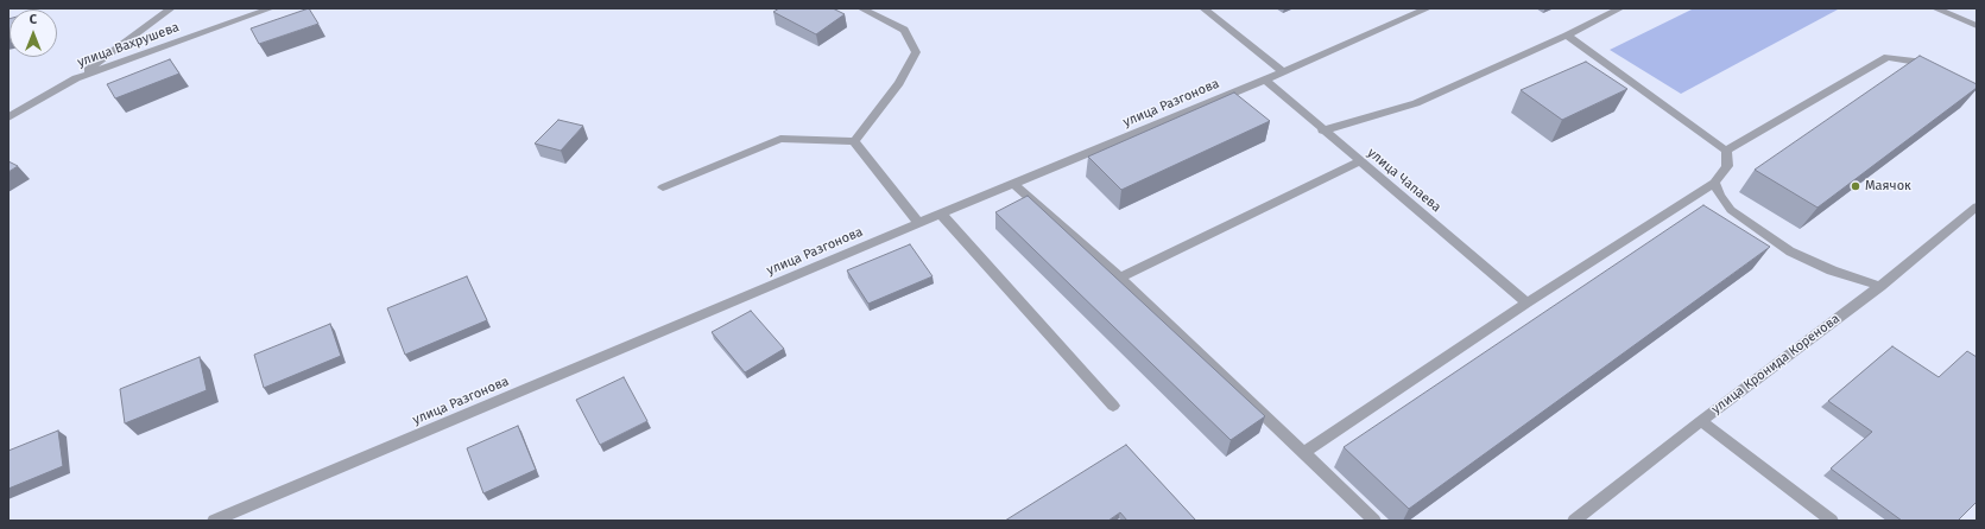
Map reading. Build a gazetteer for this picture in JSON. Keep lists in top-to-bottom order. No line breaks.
{"streets":{"street":["улица Вахрушева","улица Разгонова","улица Чапаева","улица Кронида Коренова"]},"crossings":[["улица Разгонова","улица Чапаева"]],"places":["Маячок"],"north":"top"}
